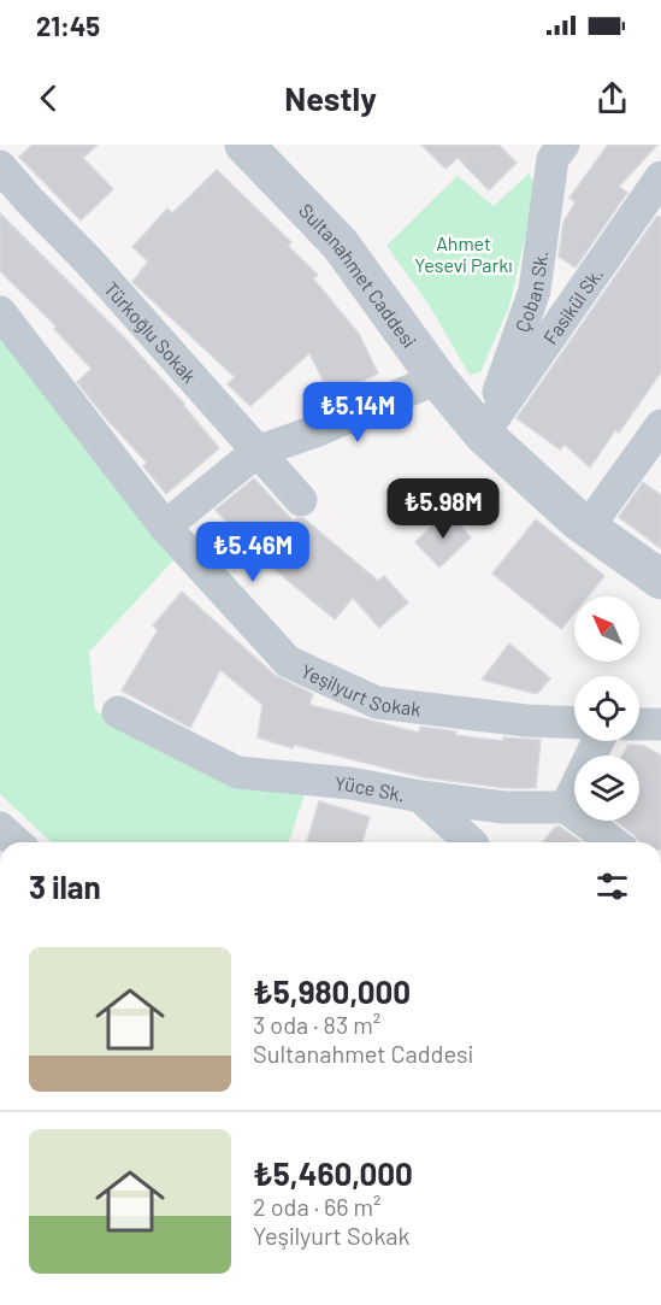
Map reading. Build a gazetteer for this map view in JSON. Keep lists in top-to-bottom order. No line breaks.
{"streets":{"street":["Sultanahmet Caddesi","Çoban Sk.","Fasikül Sk.","Türkoğlu Sokak","Yeşilyurt Sokak","Yüce Sk."]},"crossings":[["Sultanahmet Caddesi","Çoban Sk."],["Sultanahmet Caddesi","Fasikül Sk."],["Çoban Sk.","Fasikül Sk."]],"parks":["Ahmet Yesevi Parkı"],"north":"top left","page":{"status":"21:45","header":"Nestly","price":["₺5.14M","₺5.98M","₺5.46M"],"heading":"3 ilan","list":[{"name":"₺5,980,000","note":"3 oda · 83 m² · Sultanahmet Caddesi"},{"name":"₺5,460,000","note":"2 oda · 66 m² · Yeşilyurt Sokak"}]}}
